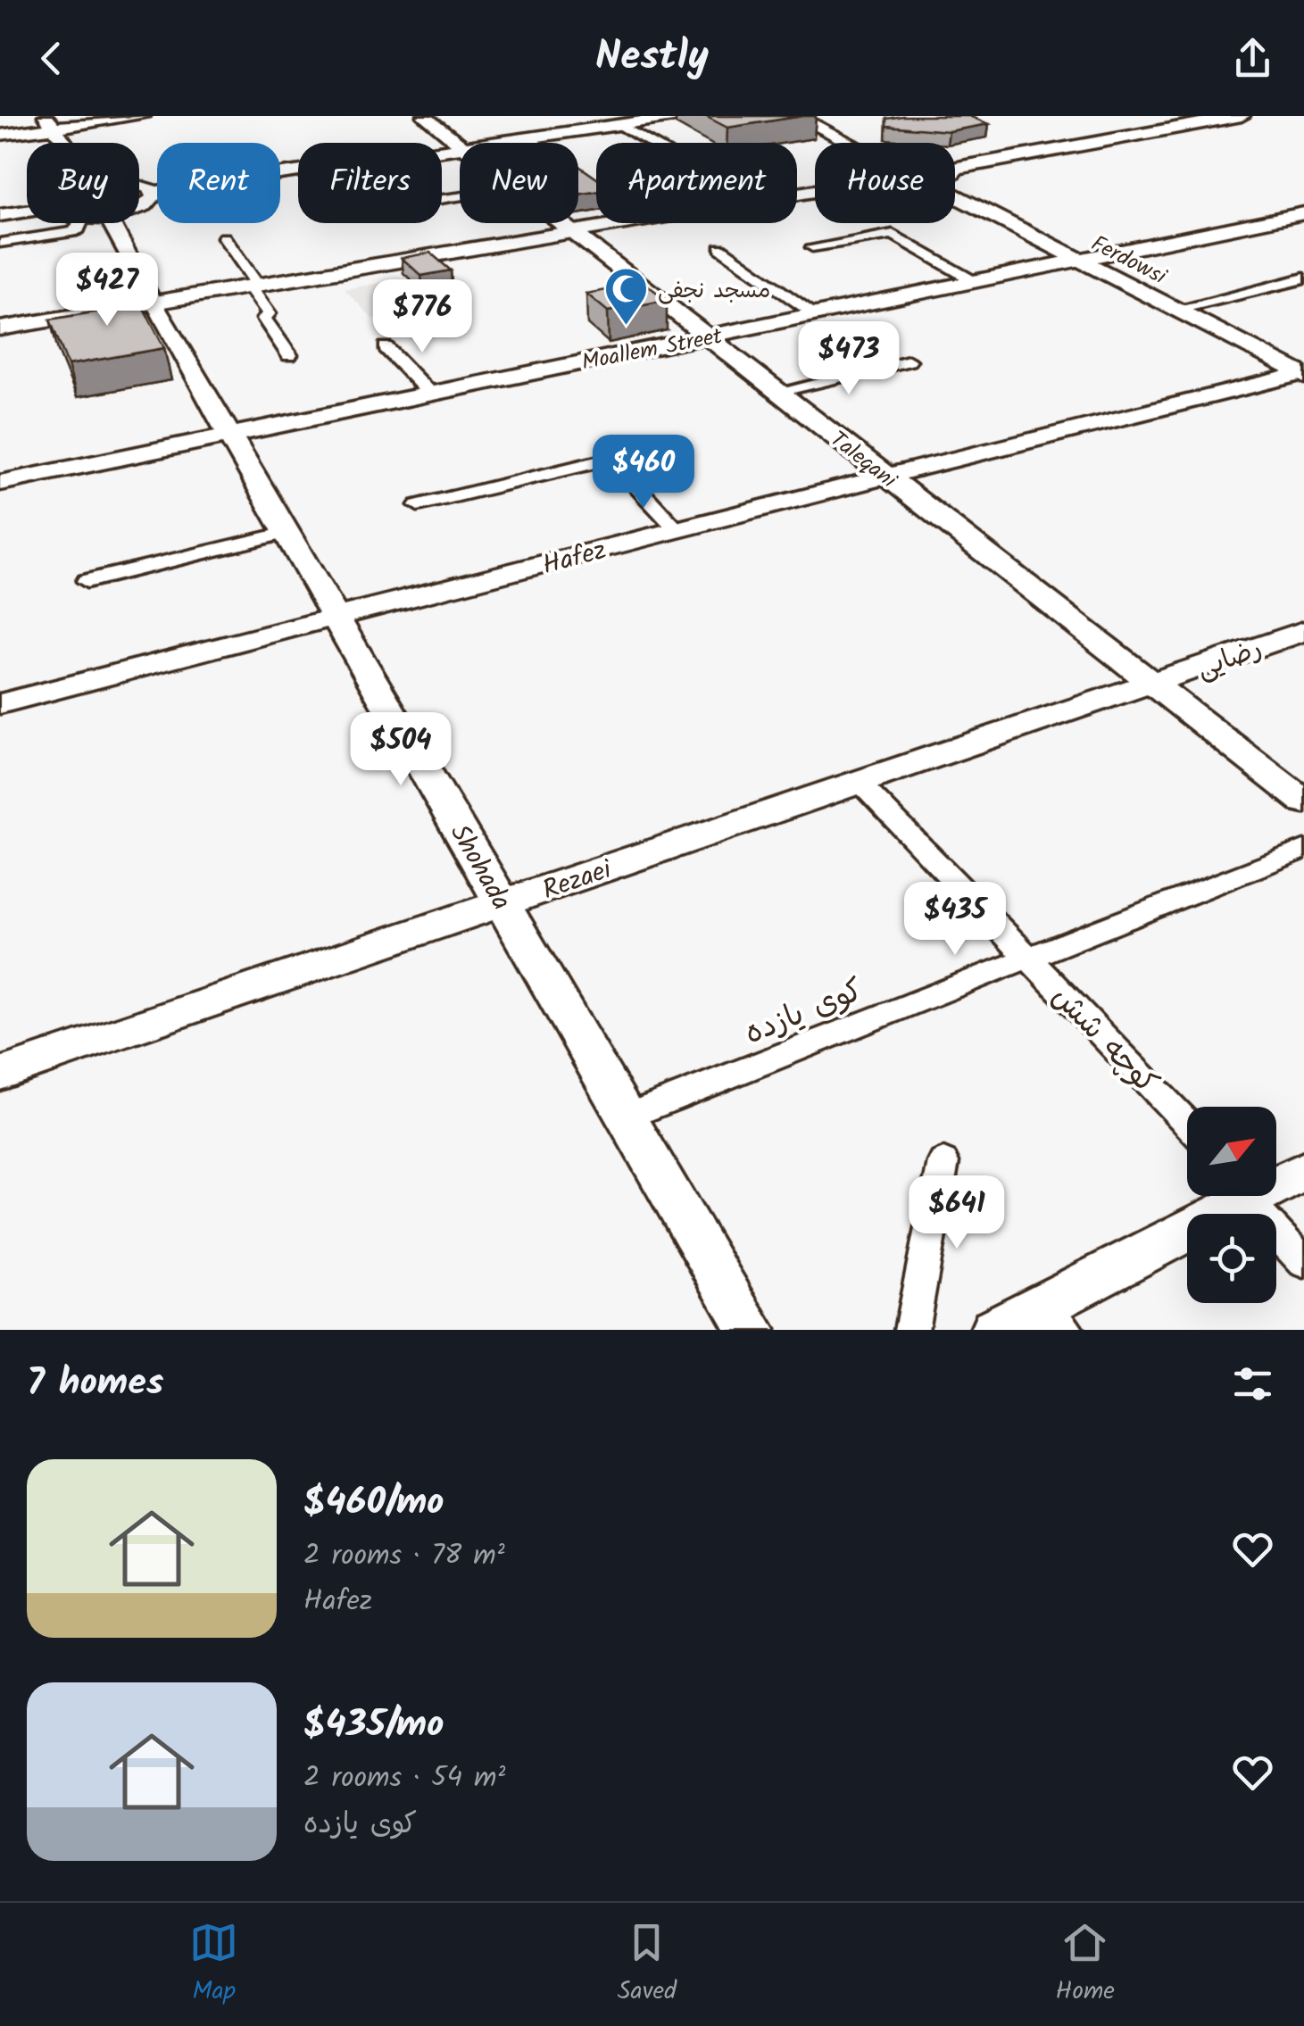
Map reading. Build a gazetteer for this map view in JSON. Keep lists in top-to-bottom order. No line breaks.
{"streets":{"main road":["Ferdowsi"],"street":["Moallem Street","Taleqani","Hafez","رضایی","Shohada","Rezaei","کوی یازده","کوچه شش"]},"crossings":[["Ferdowsi","Moallem Street"],["Ferdowsi","Hafez"],["Moallem Street","Taleqani"],["Moallem Street","Shohada"],["Taleqani","Hafez"],["Taleqani","رضایی"],["Taleqani","Rezaei"],["Hafez","Shohada"],["رضایی","Rezaei"],["Shohada","Rezaei"],["Shohada","کوی یازده"],["Rezaei","کوچه شش"],["کوی یازده","کوچه شش"]],"places":{"mosque":["مسجد نجفی"]},"north":"top right","page":{"header":"Nestly","chip":["Buy","Rent","Filters","New","Apartment","House"],"price":["$427","$776","$473","$460","$504","$435","$641"],"heading":"7 homes","list":[{"name":"$460/mo","note":"2 rooms · 78 m² · Hafez"},{"name":"$435/mo","note":"2 rooms · 54 m² · کوی یازده"}],"tabs":["Map","Saved","Home"]}}
